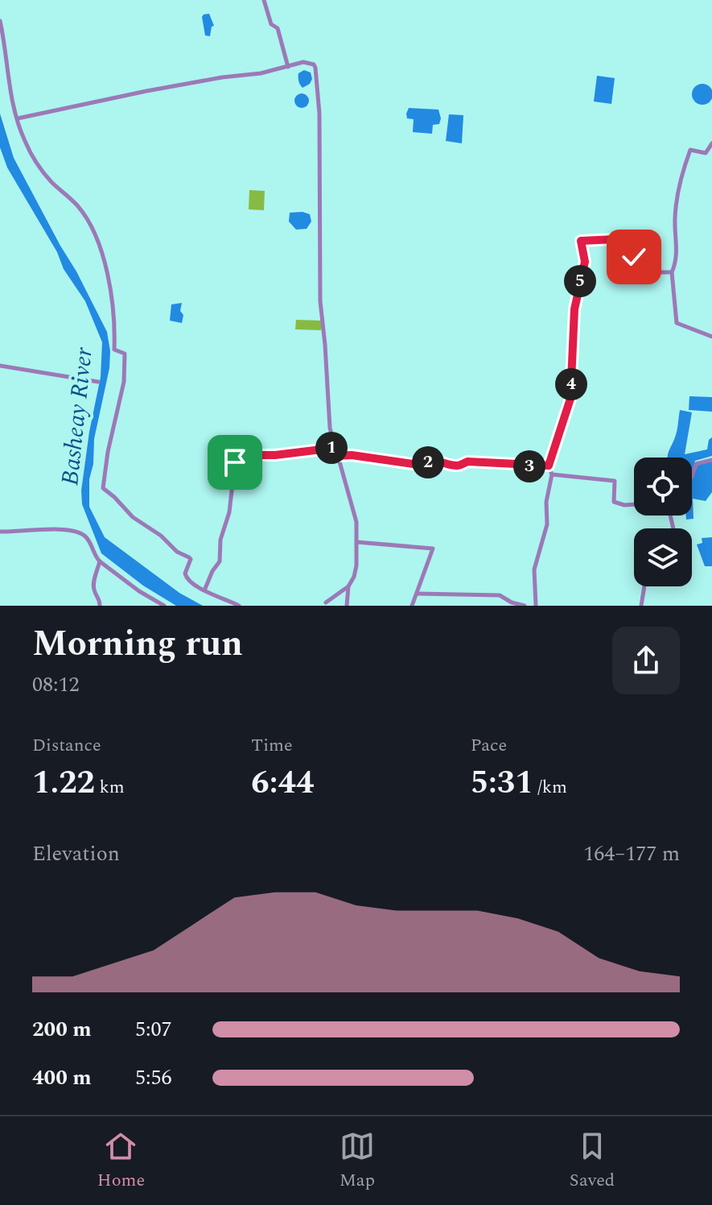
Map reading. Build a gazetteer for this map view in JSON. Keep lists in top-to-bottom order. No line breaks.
{"water":["Basheay River"],"page":{"pins":["5","4","1","2","3"],"heading":["Morning run","08:12"],"stats":[["Distance","1.22 km"],["Time","6:44"],["Pace","5:31 /km"]],"chart":["Elevation","164–177 m"],"list":[{"name":"200 m","note":"5:07"},{"name":"400 m","note":"5:56"}],"tabs":["Home","Map","Saved"]}}
